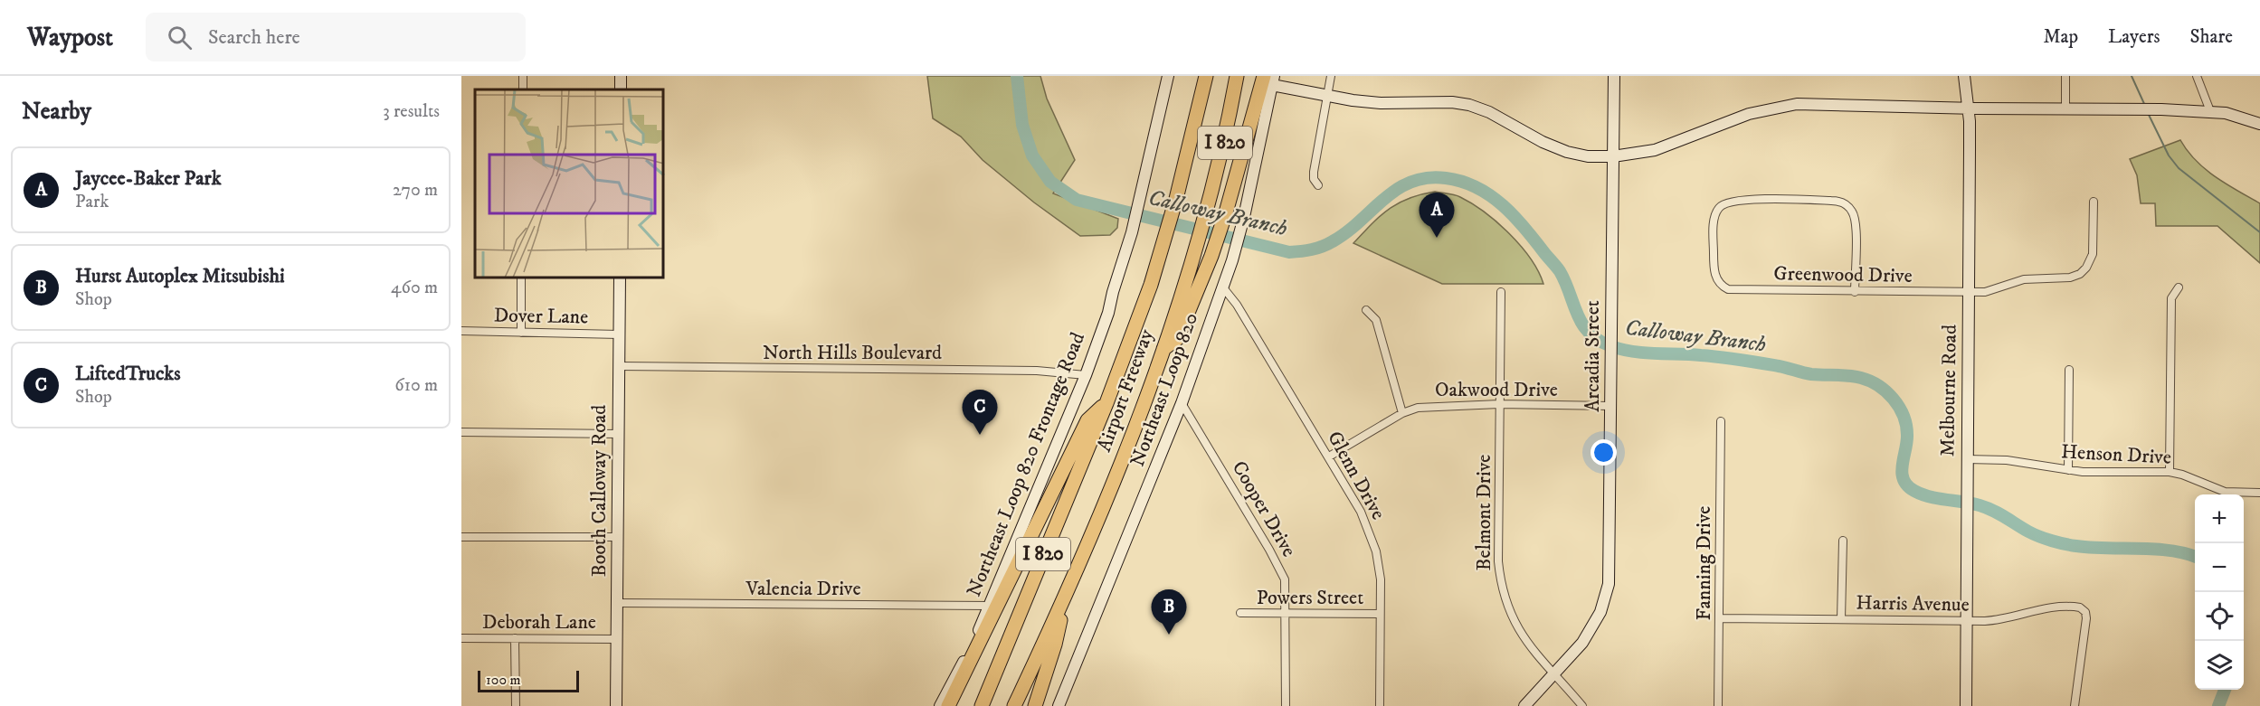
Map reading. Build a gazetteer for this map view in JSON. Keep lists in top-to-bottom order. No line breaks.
{"streets":{"highway":["I 820","Airport Freeway"],"street":["Greenwood Drive","Dover Lane","North Hills Boulevard","Arcadia Street","Northeast Loop 820","Oakwood Drive","Melbourne Road","Henson Drive","Northeast Loop 820 Frontage Road","Glenn Drive","Booth Calloway Road","Cooper Drive","Belmont Drive","Fanning Drive","Valencia Drive","Powers Street","Harris Avenue","Deborah Lane"]},"crossings":[["Greenwood Drive","Melbourne Road"],["Dover Lane","Booth Calloway Road"],["North Hills Boulevard","Northeast Loop 820 Frontage Road"],["North Hills Boulevard","Booth Calloway Road"],["Arcadia Street","Oakwood Drive"],["Arcadia Street","Belmont Drive"],["Northeast Loop 820","Glenn Drive"],["Northeast Loop 820","Cooper Drive"],["Oakwood Drive","Glenn Drive"],["Oakwood Drive","Belmont Drive"],["Melbourne Road","Henson Drive"],["Melbourne Road","Harris Avenue"],["Northeast Loop 820 Frontage Road","Valencia Drive"],["Glenn Drive","Powers Street"],["Booth Calloway Road","Valencia Drive"],["Booth Calloway Road","Deborah Lane"],["Cooper Drive","Powers Street"],["Fanning Drive","Harris Avenue"]],"water":["Calloway Branch"],"scale_bar":"100 m","page":{"header":"Waypost","search":"Search here","nav":["Map","Layers","Share"],"heading":["Nearby","3 results"],"list":[{"mark":"A","name":"Jaycee-Baker Park","note":"Park","value":"270 m"},{"mark":"B","name":"Hurst Autoplex Mitsubishi","note":"Shop","value":"460 m"},{"mark":"C","name":"LiftedTrucks","note":"Shop","value":"610 m"}],"pins":["A","C","B"],"map_buttons":["+","−"],"scale":"100 m"}}
